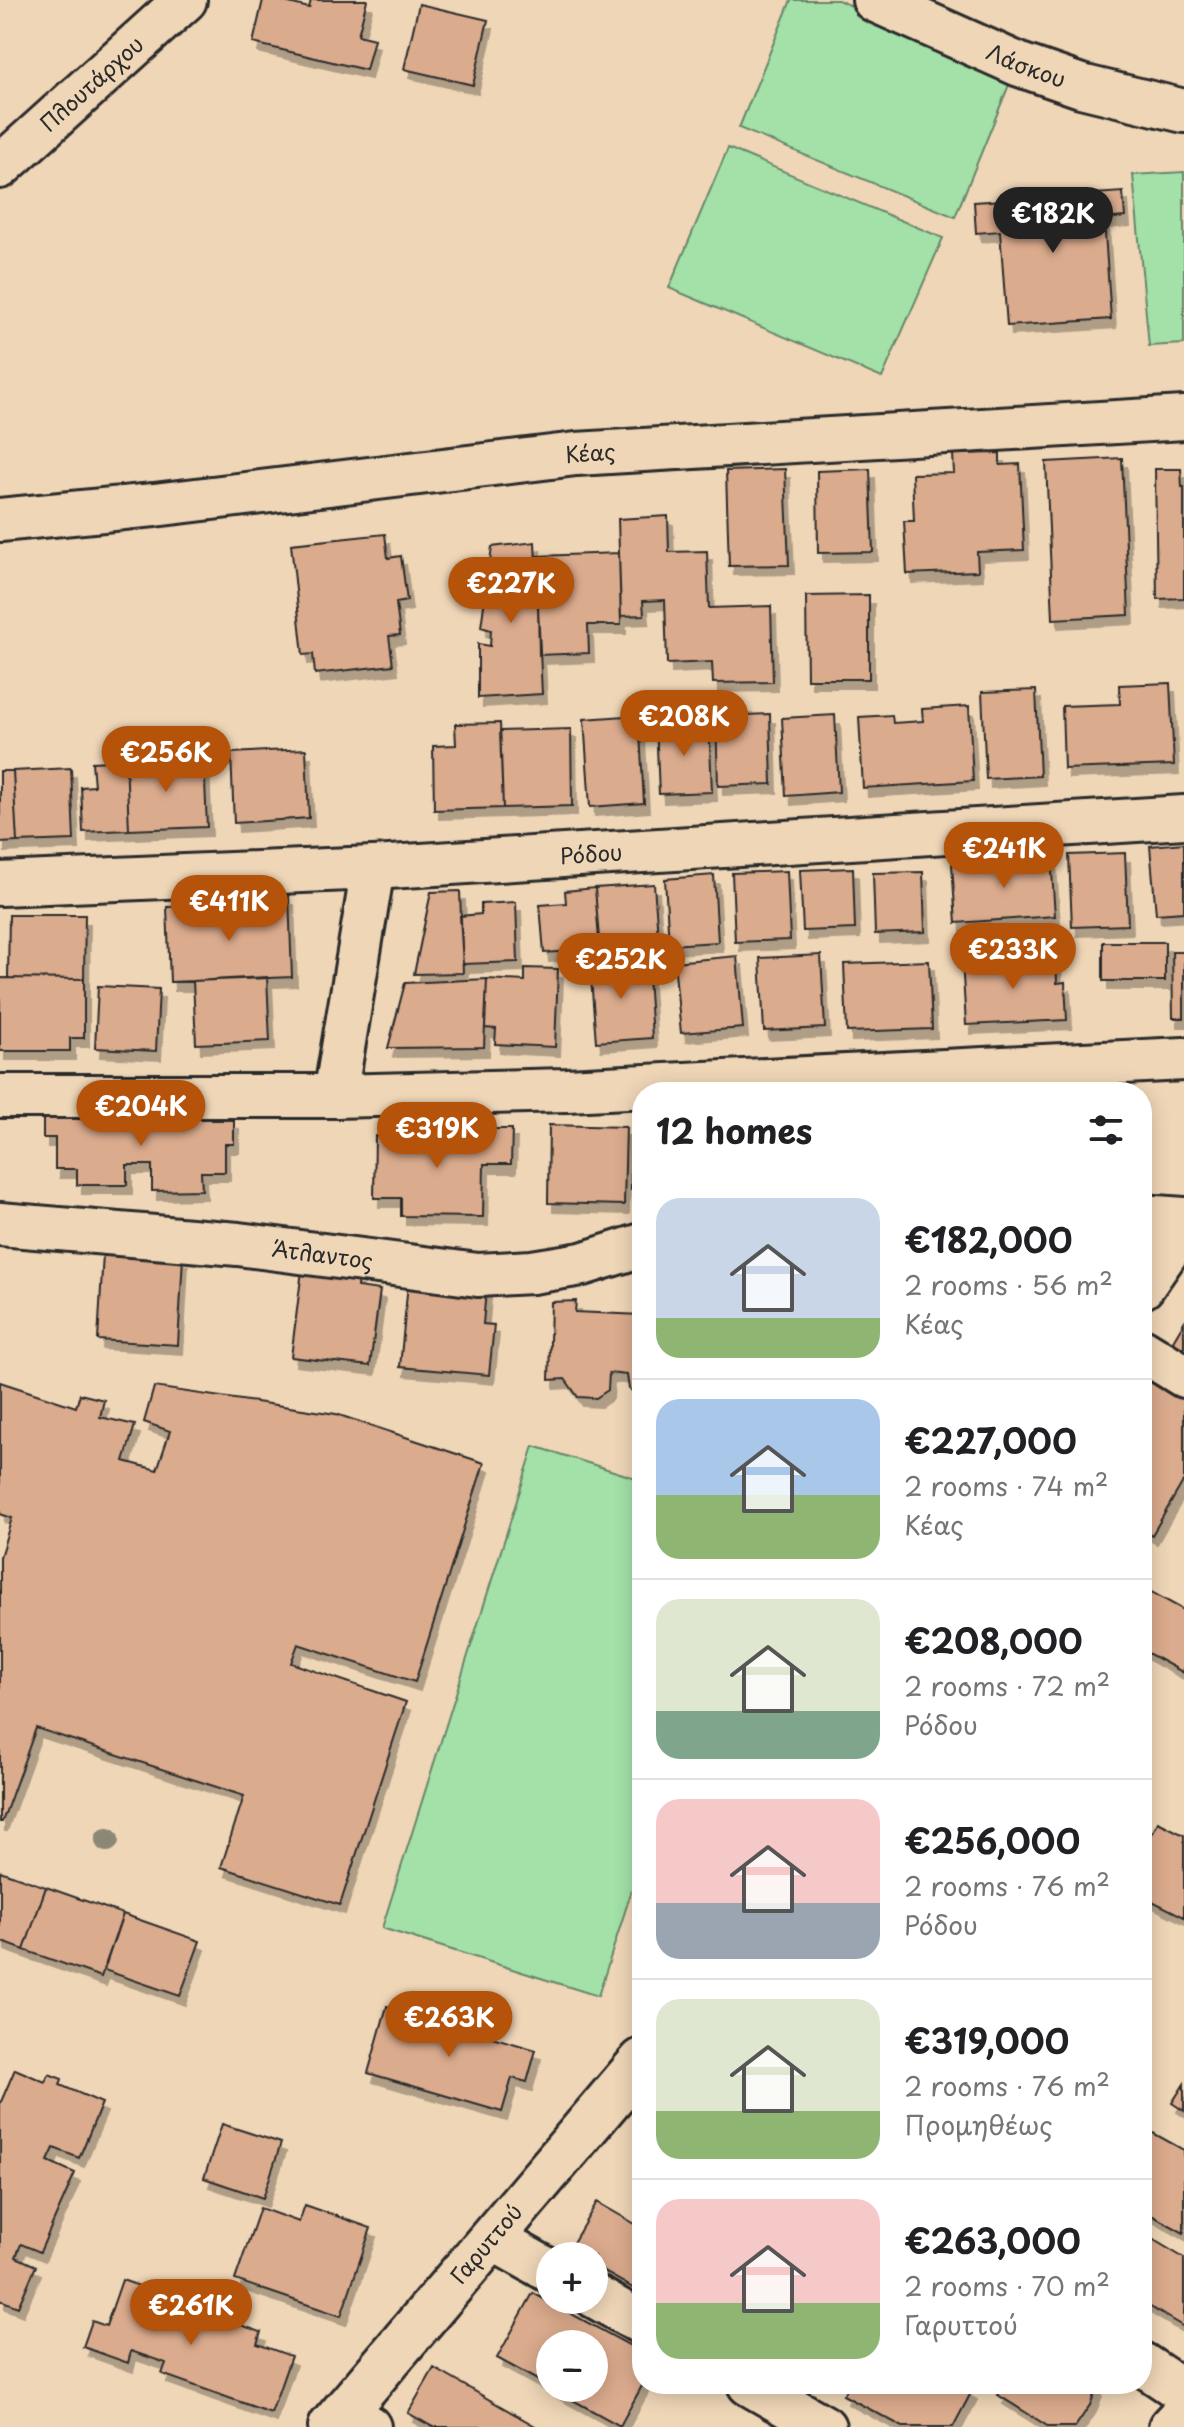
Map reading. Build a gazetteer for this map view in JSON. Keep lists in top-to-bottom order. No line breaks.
{"streets":{"street":["Λάσκου","Πλουτάρχου","Κέας","Ρόδου","Άτλαντος","Γαρυττού"]},"page":{"price":["€182K","€227K","€208K","€256K","€241K","€411K","€233K","€252K","€204K","€319K","€263K","€261K"],"heading":"12 homes","list":[{"name":"€182,000","note":"2 rooms · 56 m² · Κέας"},{"name":"€227,000","note":"2 rooms · 74 m² · Κέας"},{"name":"€208,000","note":"2 rooms · 72 m² · Ρόδου"},{"name":"€256,000","note":"2 rooms · 76 m² · Ρόδου"},{"name":"€319,000","note":"2 rooms · 76 m² · Προμηθέως"},{"name":"€263,000","note":"2 rooms · 70 m² · Γαρυττού"}],"map_buttons":["+","−"]}}
